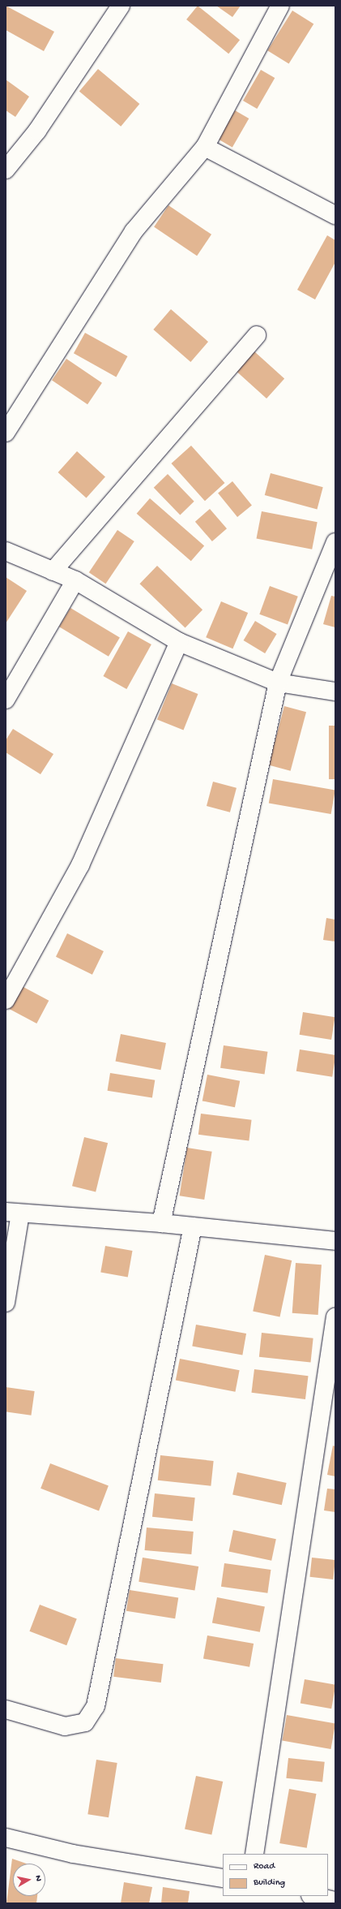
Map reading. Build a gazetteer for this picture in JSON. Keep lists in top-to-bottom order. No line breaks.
{"legend":["Road","Building"],"north":"right"}
